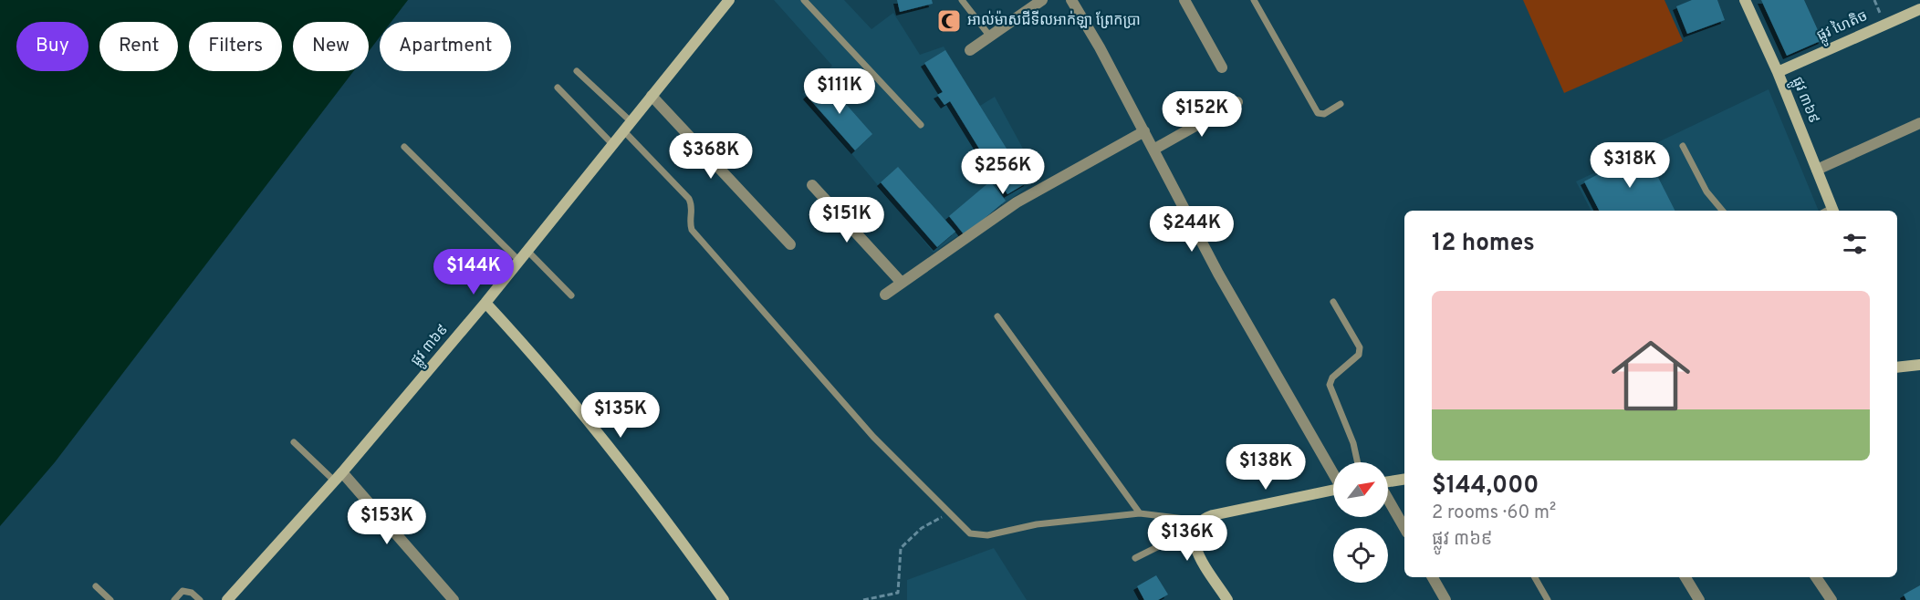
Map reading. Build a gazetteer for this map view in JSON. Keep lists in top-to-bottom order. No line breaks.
{"streets":{"street":["ផ្លូវ ហៃតិច","ផ្លូវ ៣៦៩"]},"crossings":[["ផ្លូវ ហៃតិច","ផ្លូវ ៣៦៩"]],"places":{"mosque":["អាល់ម៉ាសជីទីលអាក់ឡា ព្រែកប្រា"]},"north":"top right","page":{"chip":["Buy","Rent","Filters","New","Apartment"],"price":["$111K","$152K","$368K","$318K","$256K","$151K","$244K","$144K","$135K","$138K","$153K","$136K"],"heading":"12 homes","list":[{"name":"$144,000","note":"2 rooms · 60 m² · ផ្លូវ ៣៦៩"}]}}
